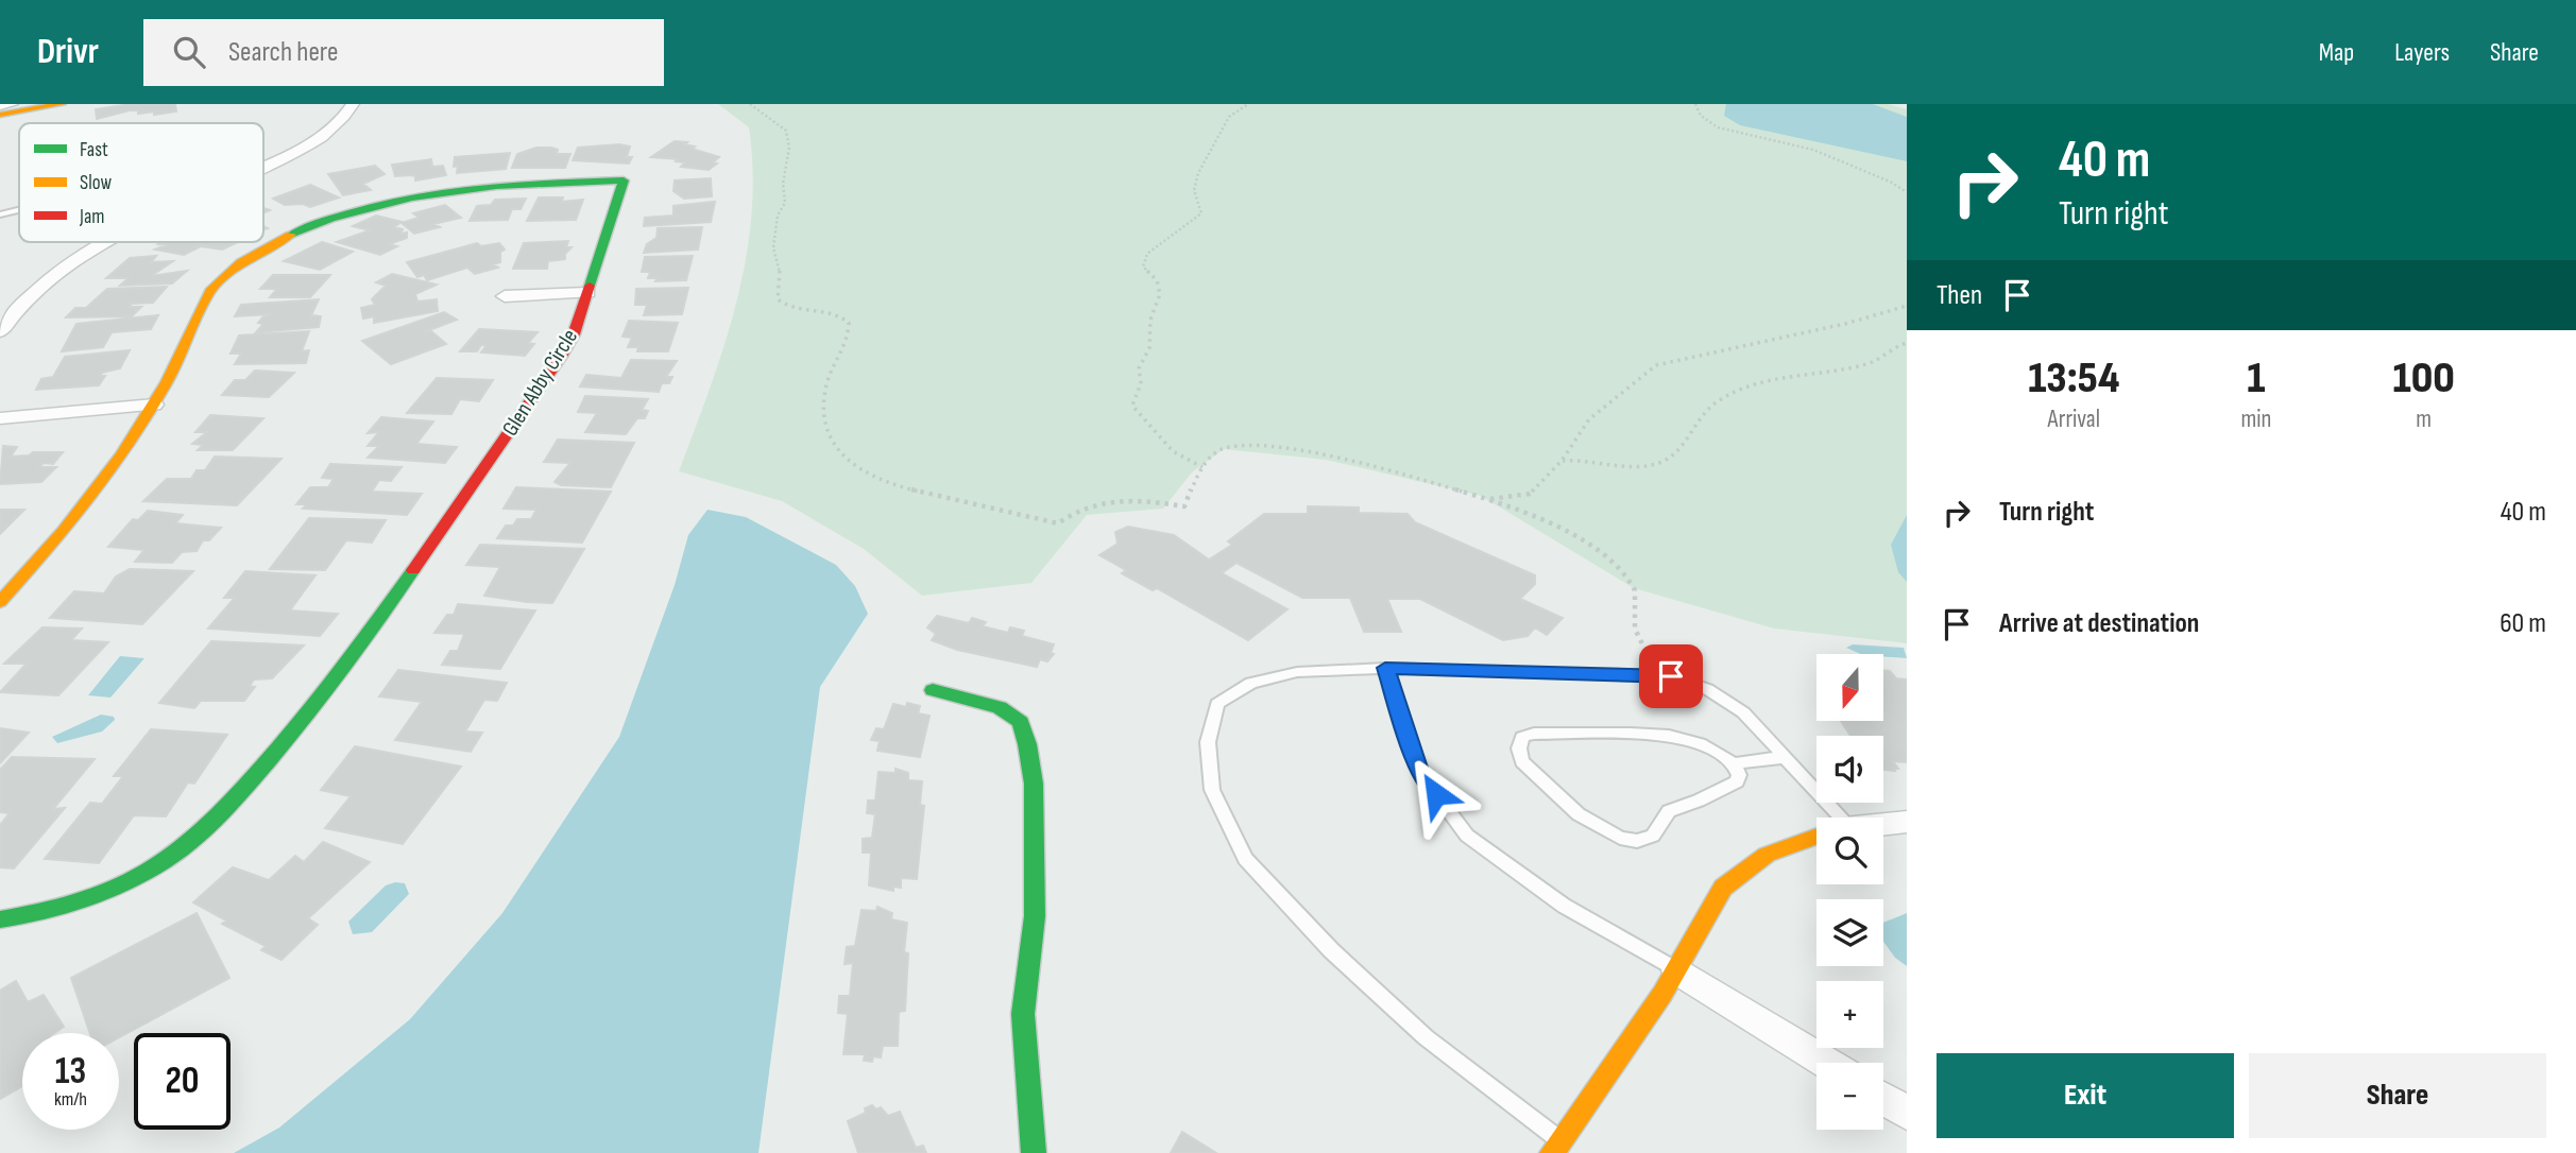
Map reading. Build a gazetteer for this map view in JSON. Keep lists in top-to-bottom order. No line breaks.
{"streets":{"street":["Glen Abby Circle"]},"legend":["Fast","Slow","Jam"],"north":"bottom","page":{"header":"Drivr","search":"Search here","nav":["Map","Layers","Share"],"turn":["40 m","Turn right"],"then":"Then","eta":["13:54","Arrival","1","min","100","m"],"list":[{"name":"Turn right","value":"40 m"},{"name":"Arrive at destination","value":"60 m"}],"map_buttons":["+","−"],"speed":"13 km/h","limit":"20","buttons":["Exit","Share"]}}
